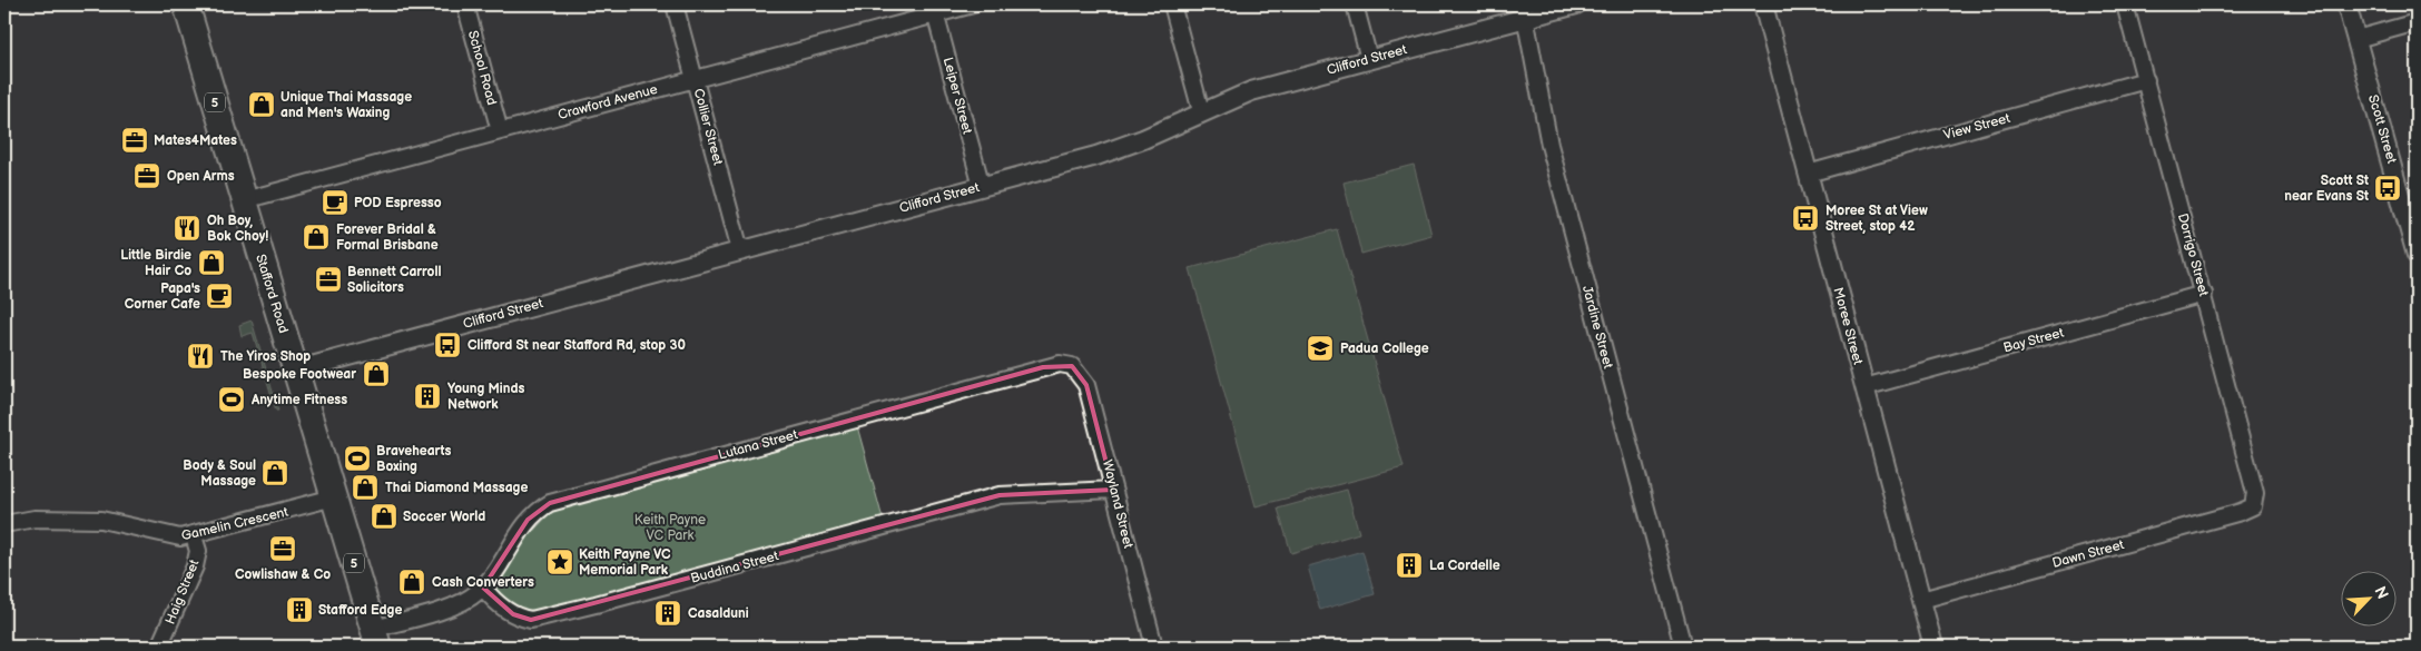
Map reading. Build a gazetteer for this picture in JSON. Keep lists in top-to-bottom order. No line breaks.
{"streets":{"highway":["5","Stafford Road"],"street":["Clifford Street","School Road","Leiper Street","Crawford Avenue","Collier Street","View Street","Scott Street","Dorrigo Street","Moree Street","Jardine Street","Bay Street","Lutana Street","Wayland Street","Gamelin Crescent","Dawn Street","Buddina Street","Haig Street"]},"crossings":[["Clifford Street","Leiper Street"],["Clifford Street","Collier Street"],["Clifford Street","Stafford Road"],["Clifford Street","Jardine Street"],["School Road","Crawford Avenue"],["Leiper Street","Crawford Avenue"],["Crawford Avenue","Collier Street"],["Crawford Avenue","Stafford Road"],["View Street","Dorrigo Street"],["View Street","Moree Street"],["Dorrigo Street","Bay Street"],["Dorrigo Street","Dawn Street"],["Stafford Road","Gamelin Crescent"],["Moree Street","Bay Street"],["Moree Street","Dawn Street"],["Lutana Street","Wayland Street"],["Lutana Street","Buddina Street"],["Wayland Street","Buddina Street"],["Gamelin Crescent","Haig Street"]],"parks":["Keith Payne VC Park"],"places":{"shop":["Unique Thai Massage and Men's Waxing","Forever Bridal & Formal Brisbane","Little Birdie Hair Co","Bespoke Footwear","Body & Soul Massage","Thai Diamond Massage","Soccer World","Cash Converters"],"office":["Mates4Mates","Open Arms","Bennett Carroll Solicitors","Cowlishaw & Co"],"bus stop":["Scott St near Evans St","Moree St at View Street, stop 42","Clifford St near Stafford Rd, stop 30"],"cafe":["POD Espresso","Papa's Corner Cafe"],"restaurant":["Oh Boy, Bok Choy!","The Yiros Shop"],"school or university":["Padua College"],"building":["Young Minds Network","La Cordelle","Stafford Edge","Casalduni"],"sports":["Anytime Fitness","Bravehearts Boxing"],"place":["Keith Payne VC Memorial Park"]},"north":"top right"}
